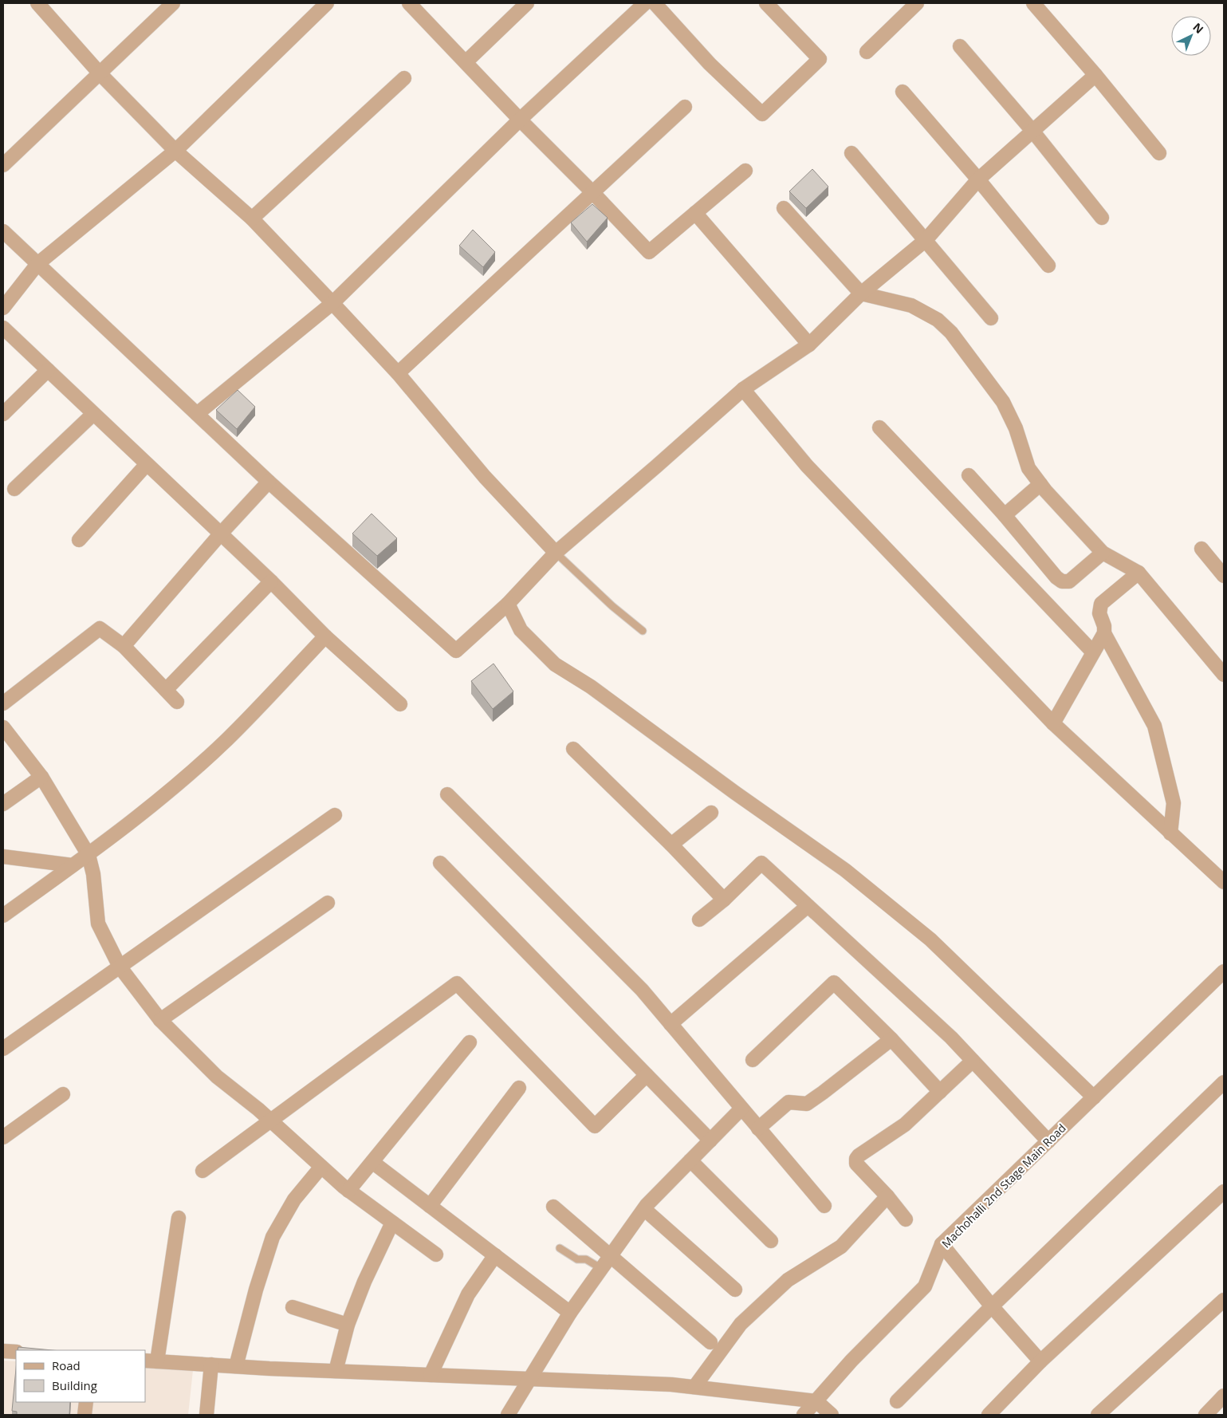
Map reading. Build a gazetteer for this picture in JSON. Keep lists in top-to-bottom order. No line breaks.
{"streets":{"street":["Machohalli 2nd Stage Main Road"]},"legend":["Road","Building"],"north":"top right"}
